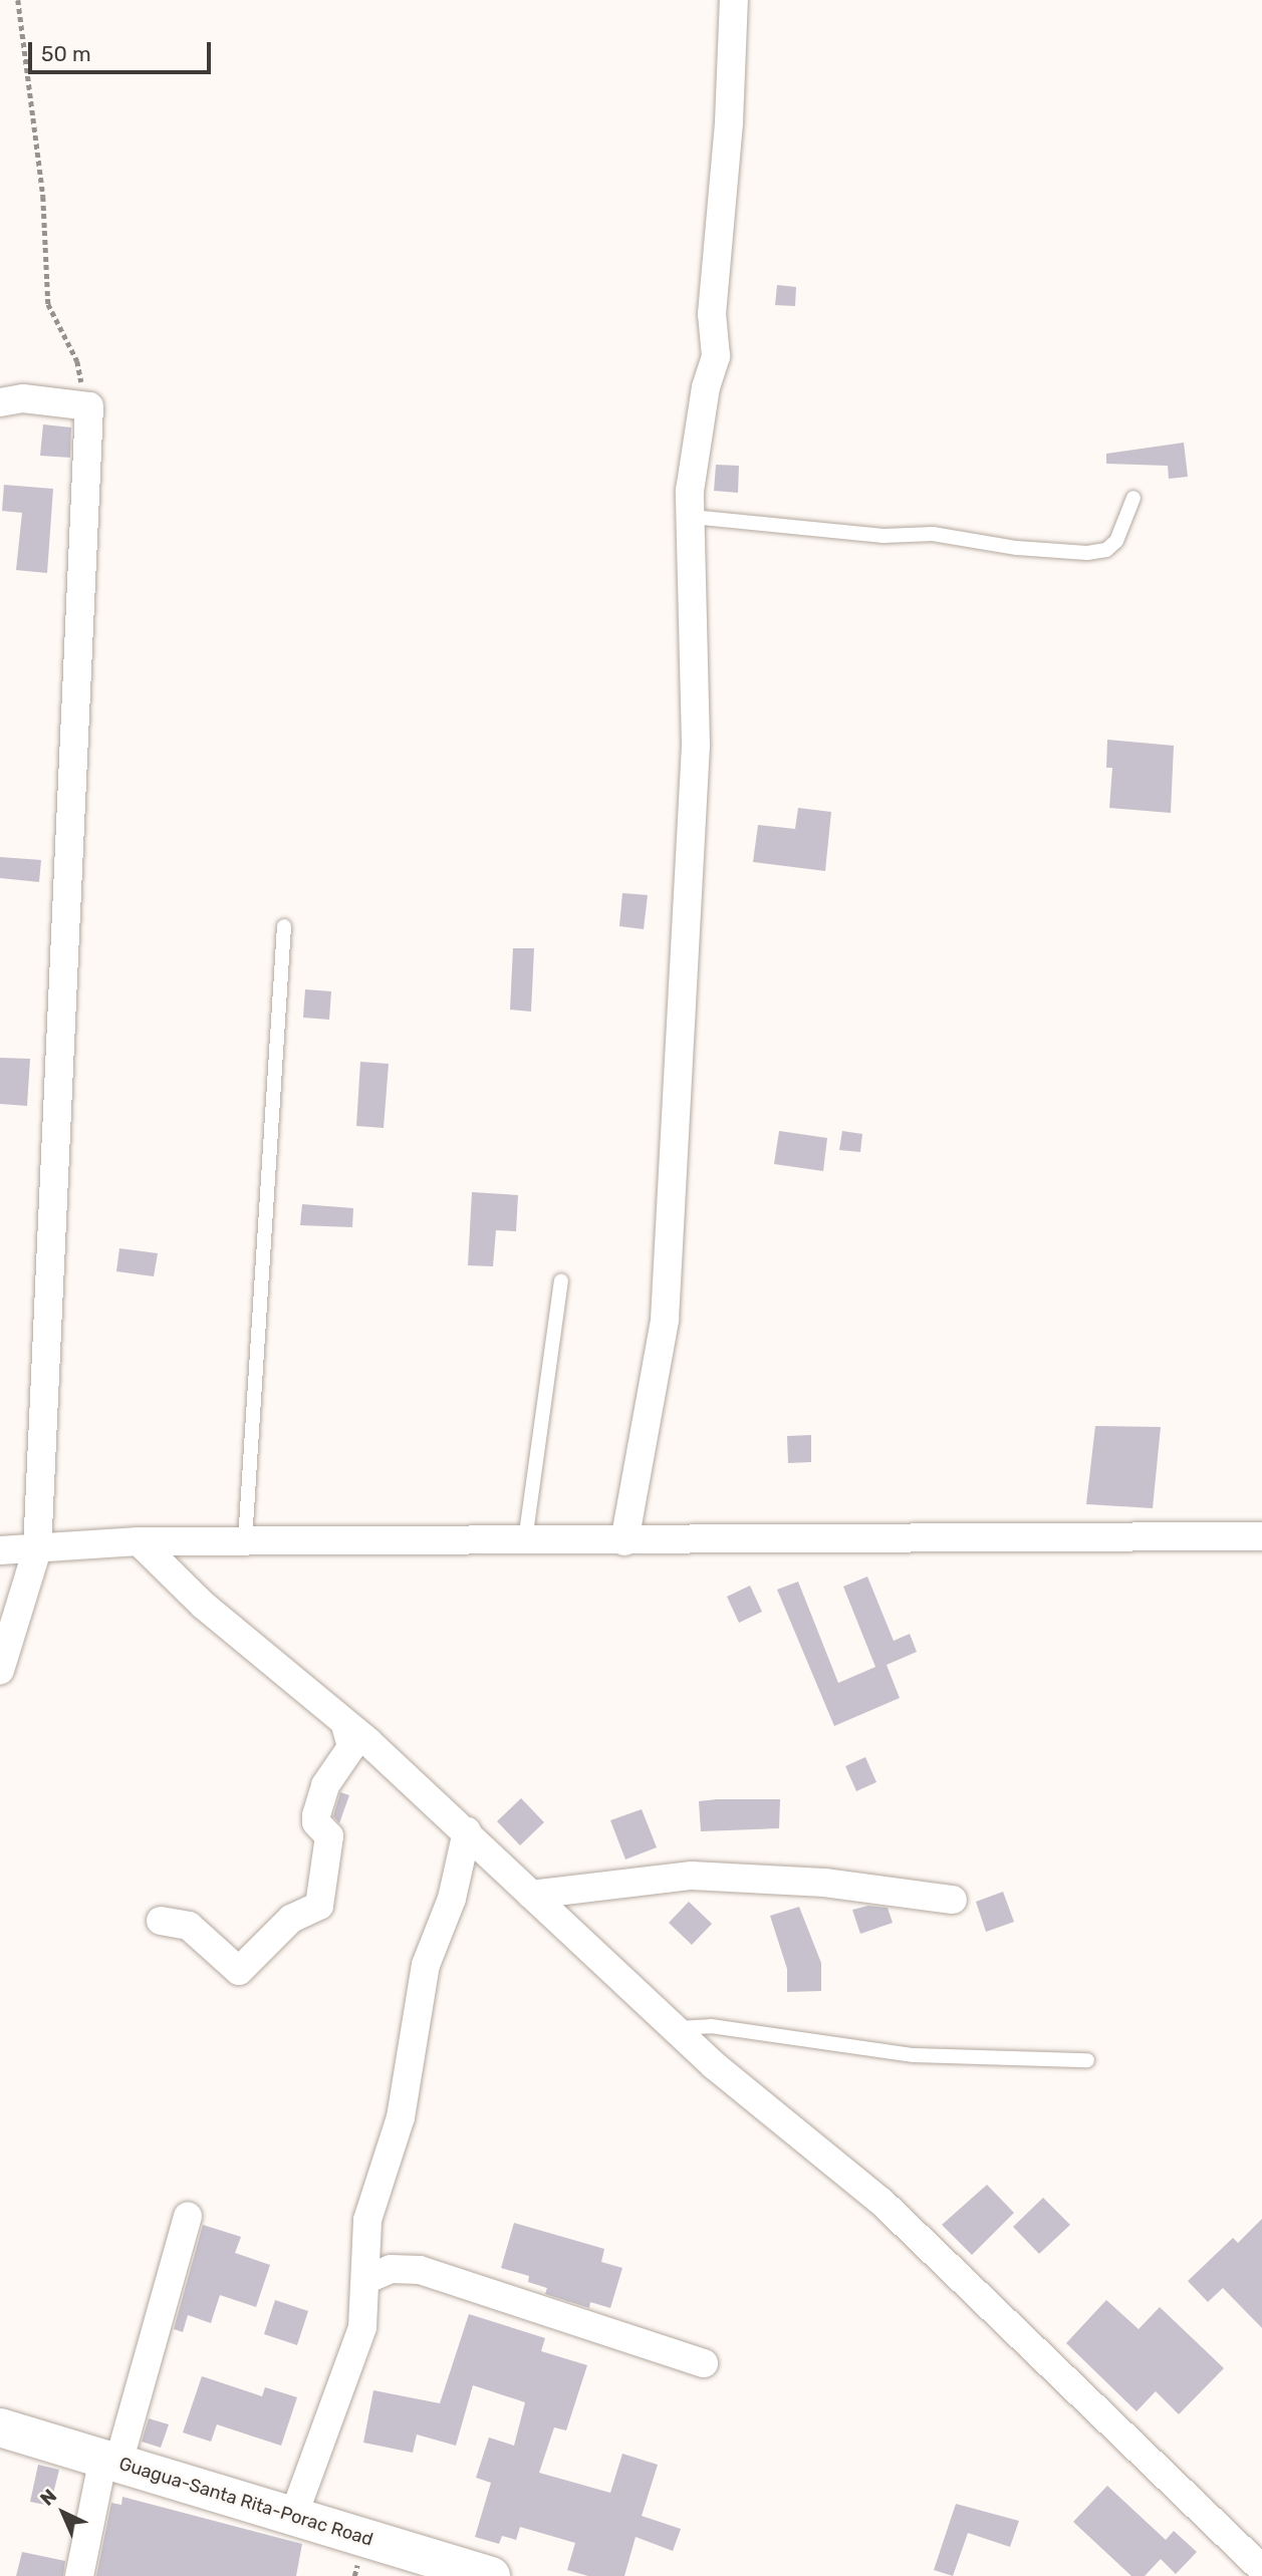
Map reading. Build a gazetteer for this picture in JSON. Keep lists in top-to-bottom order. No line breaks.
{"streets":{"main road":["Guagua-Santa Rita-Porac Road"]},"scale_bar":"50 m","north":"top left"}
